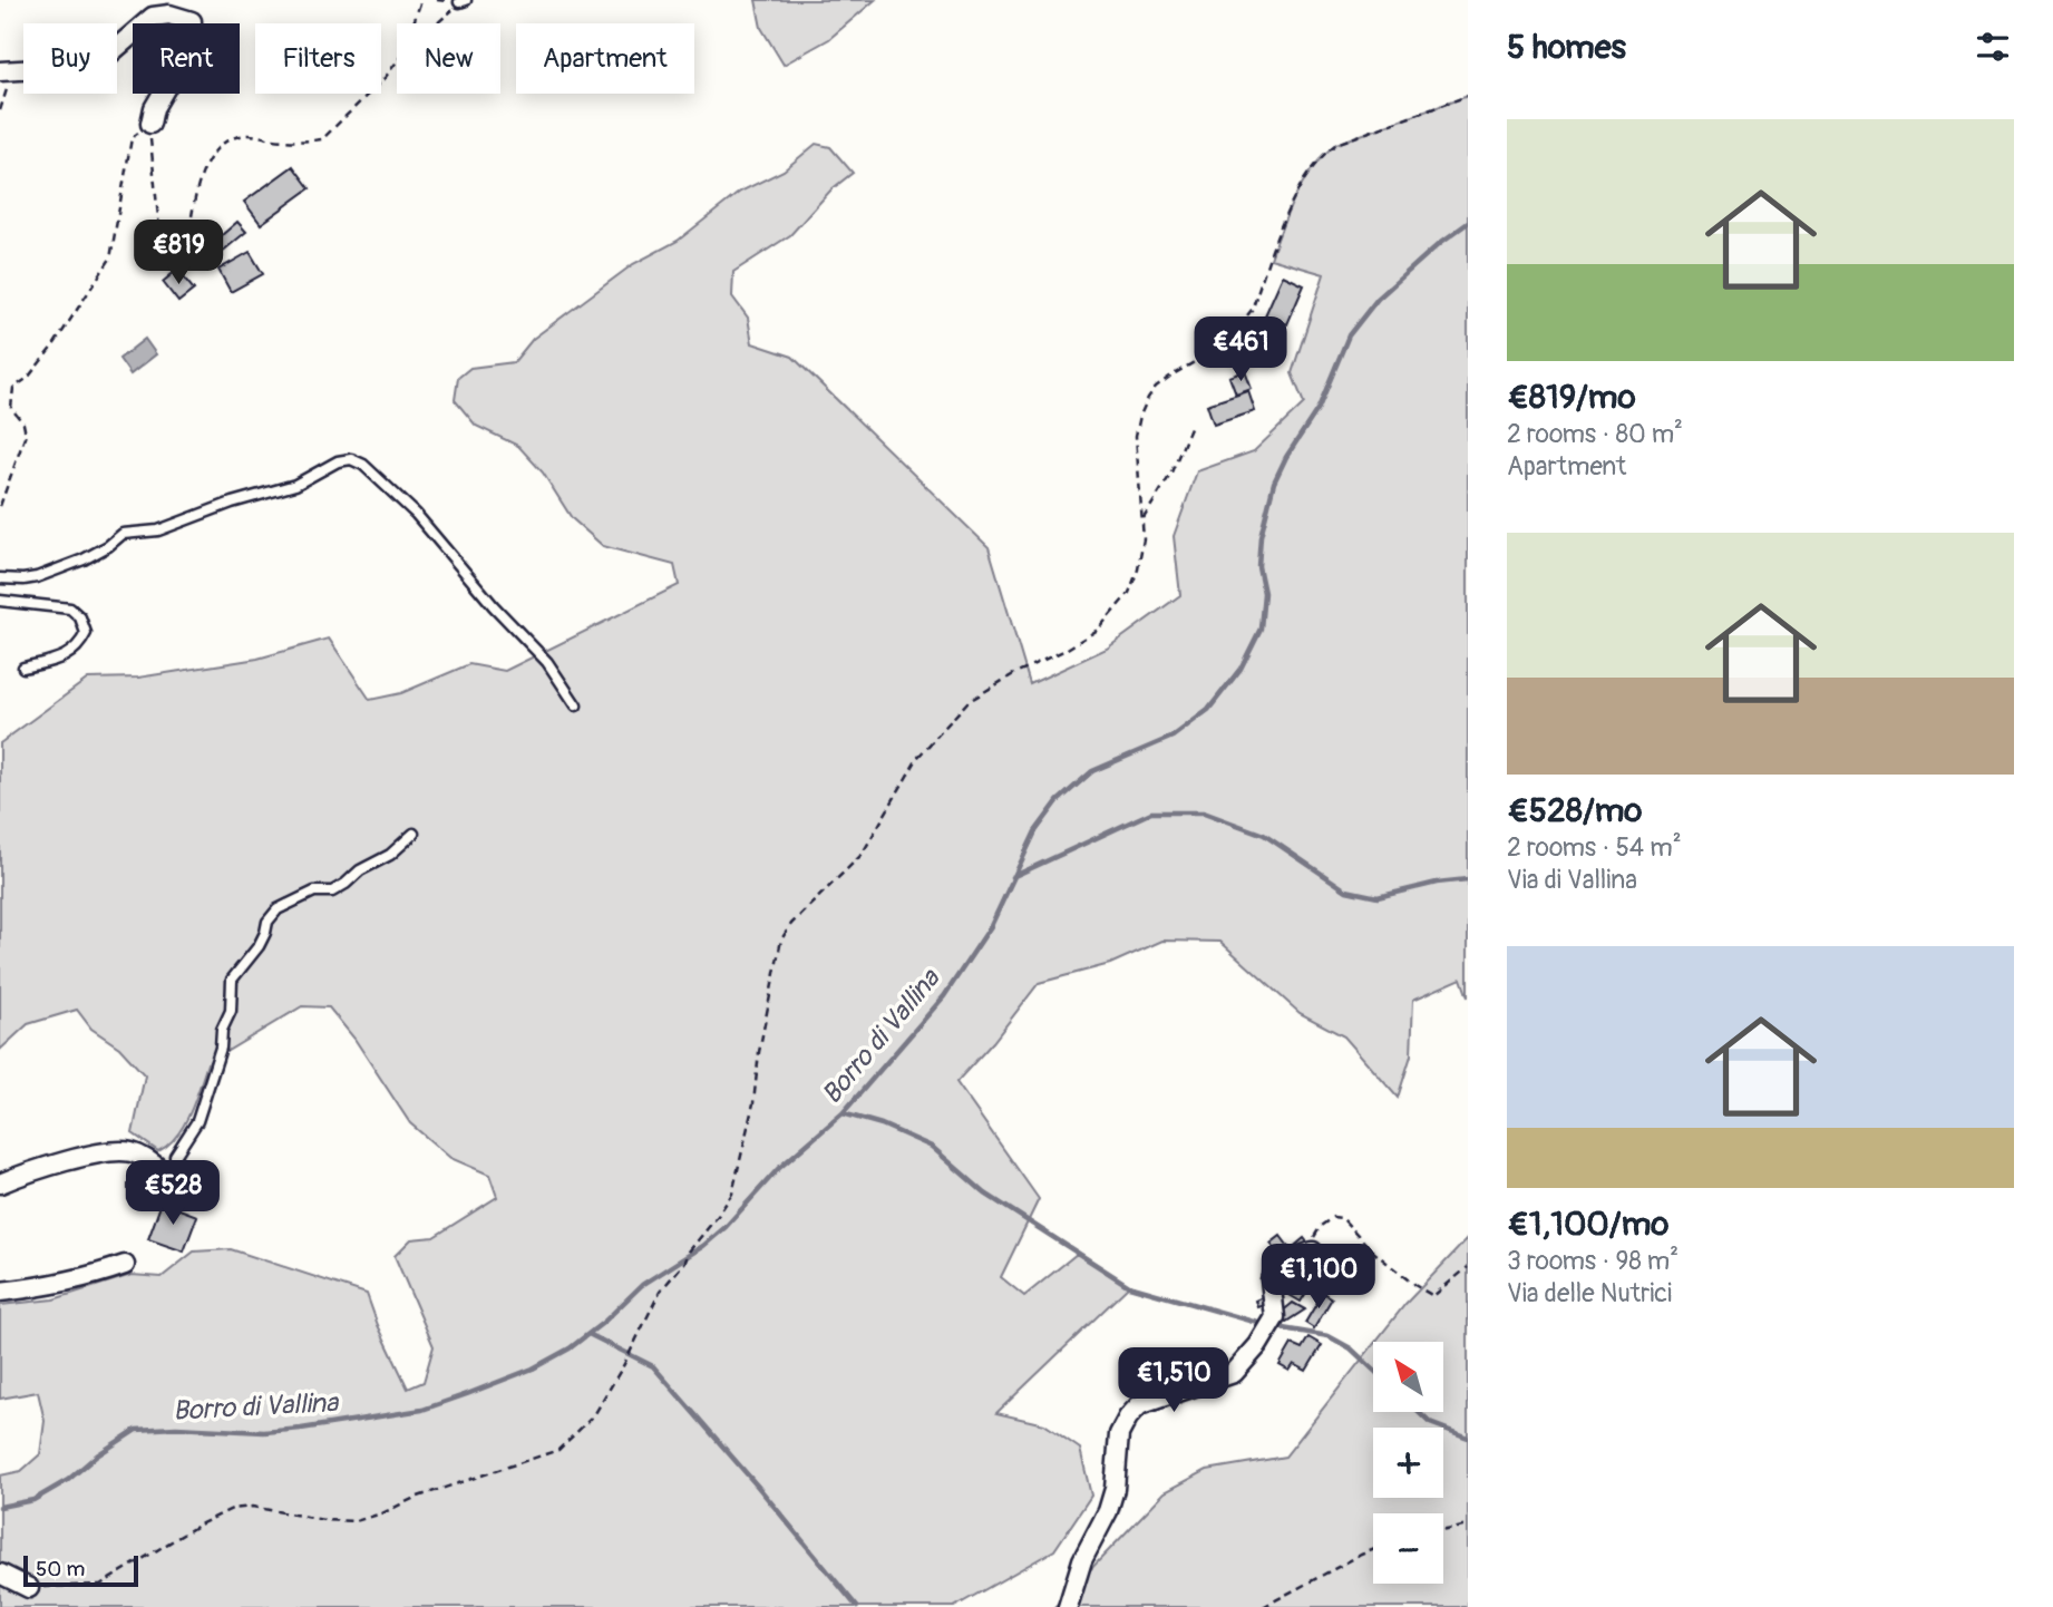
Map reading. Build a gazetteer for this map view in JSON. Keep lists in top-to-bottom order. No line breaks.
{"water":["Borro di Vallina"],"scale_bar":"50 m","north":"top left","page":{"heading":"5 homes","chip":["Buy","Rent","Filters","New","Apartment"],"list":[{"name":"€819/mo","note":"2 rooms · 80 m² · Apartment"},{"name":"€528/mo","note":"2 rooms · 54 m² · Via di Vallina"},{"name":"€1,100/mo","note":"3 rooms · 98 m² · Via delle Nutrici"}],"price":["€819","€461","€528","€1,100","€1,510"],"map_buttons":["+","−"],"scale":"50 m"}}
